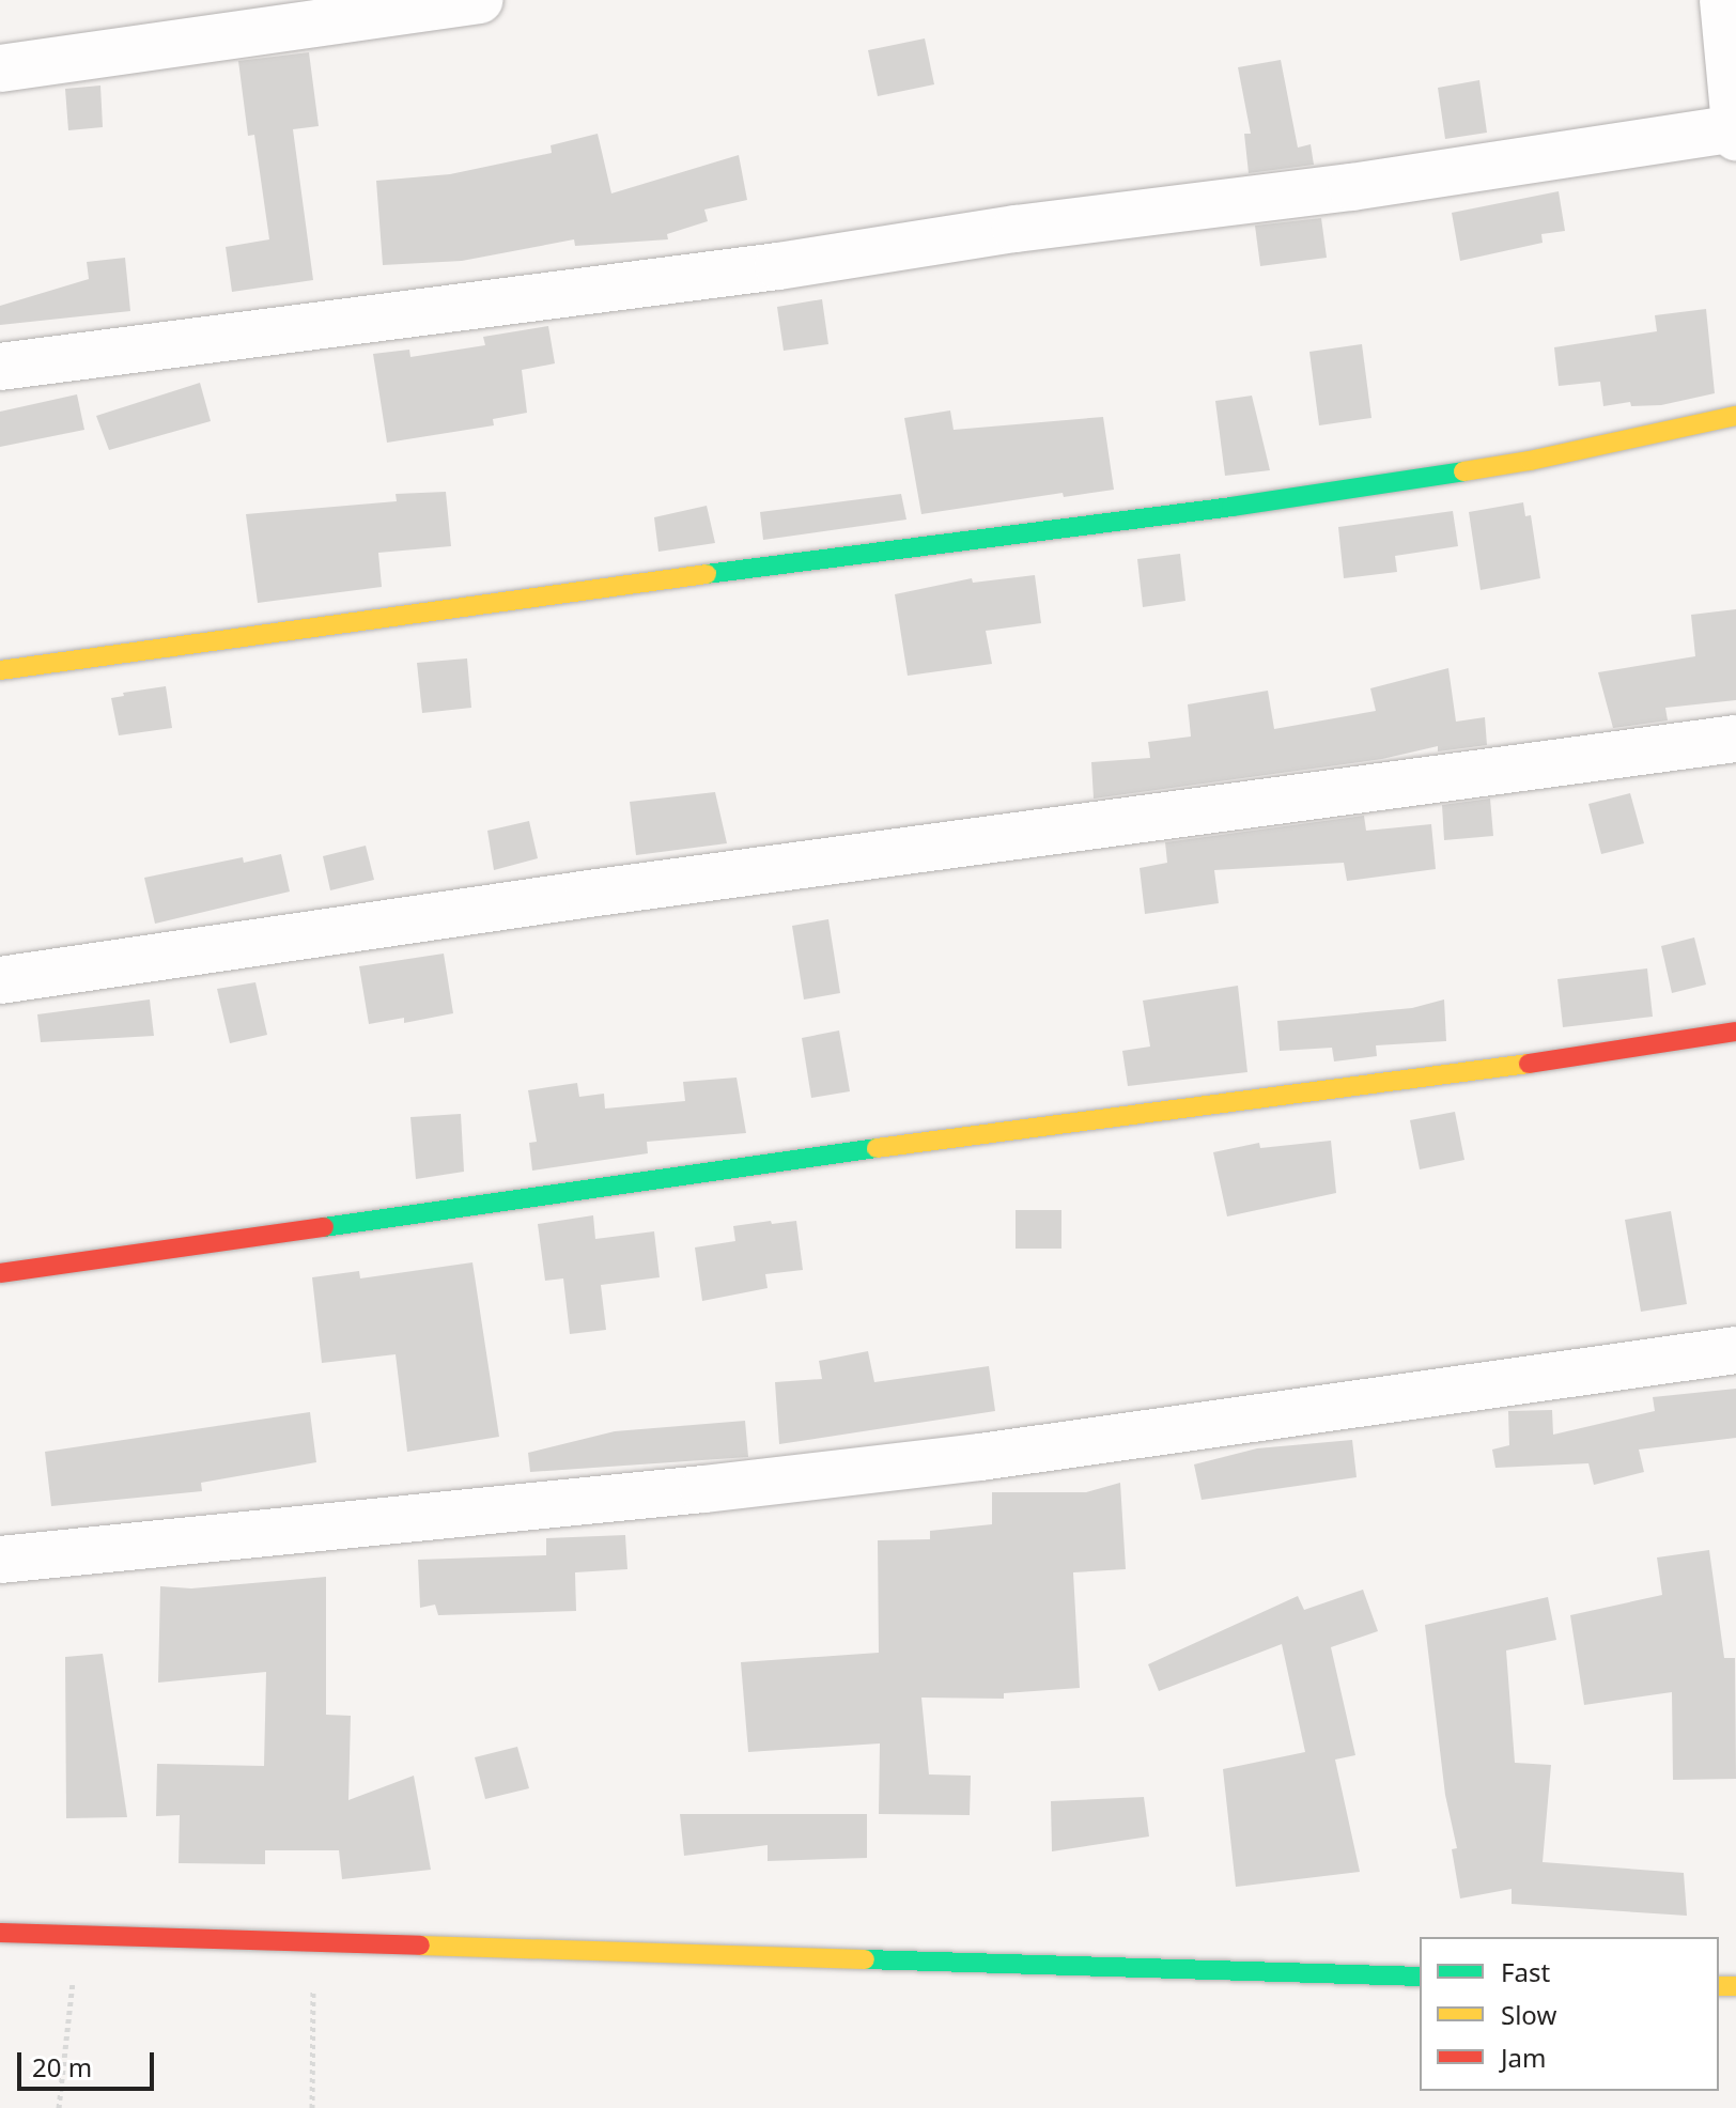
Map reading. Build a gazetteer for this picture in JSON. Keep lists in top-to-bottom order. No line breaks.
{"legend":["Fast","Slow","Jam"],"scale_bar":"20 m"}
